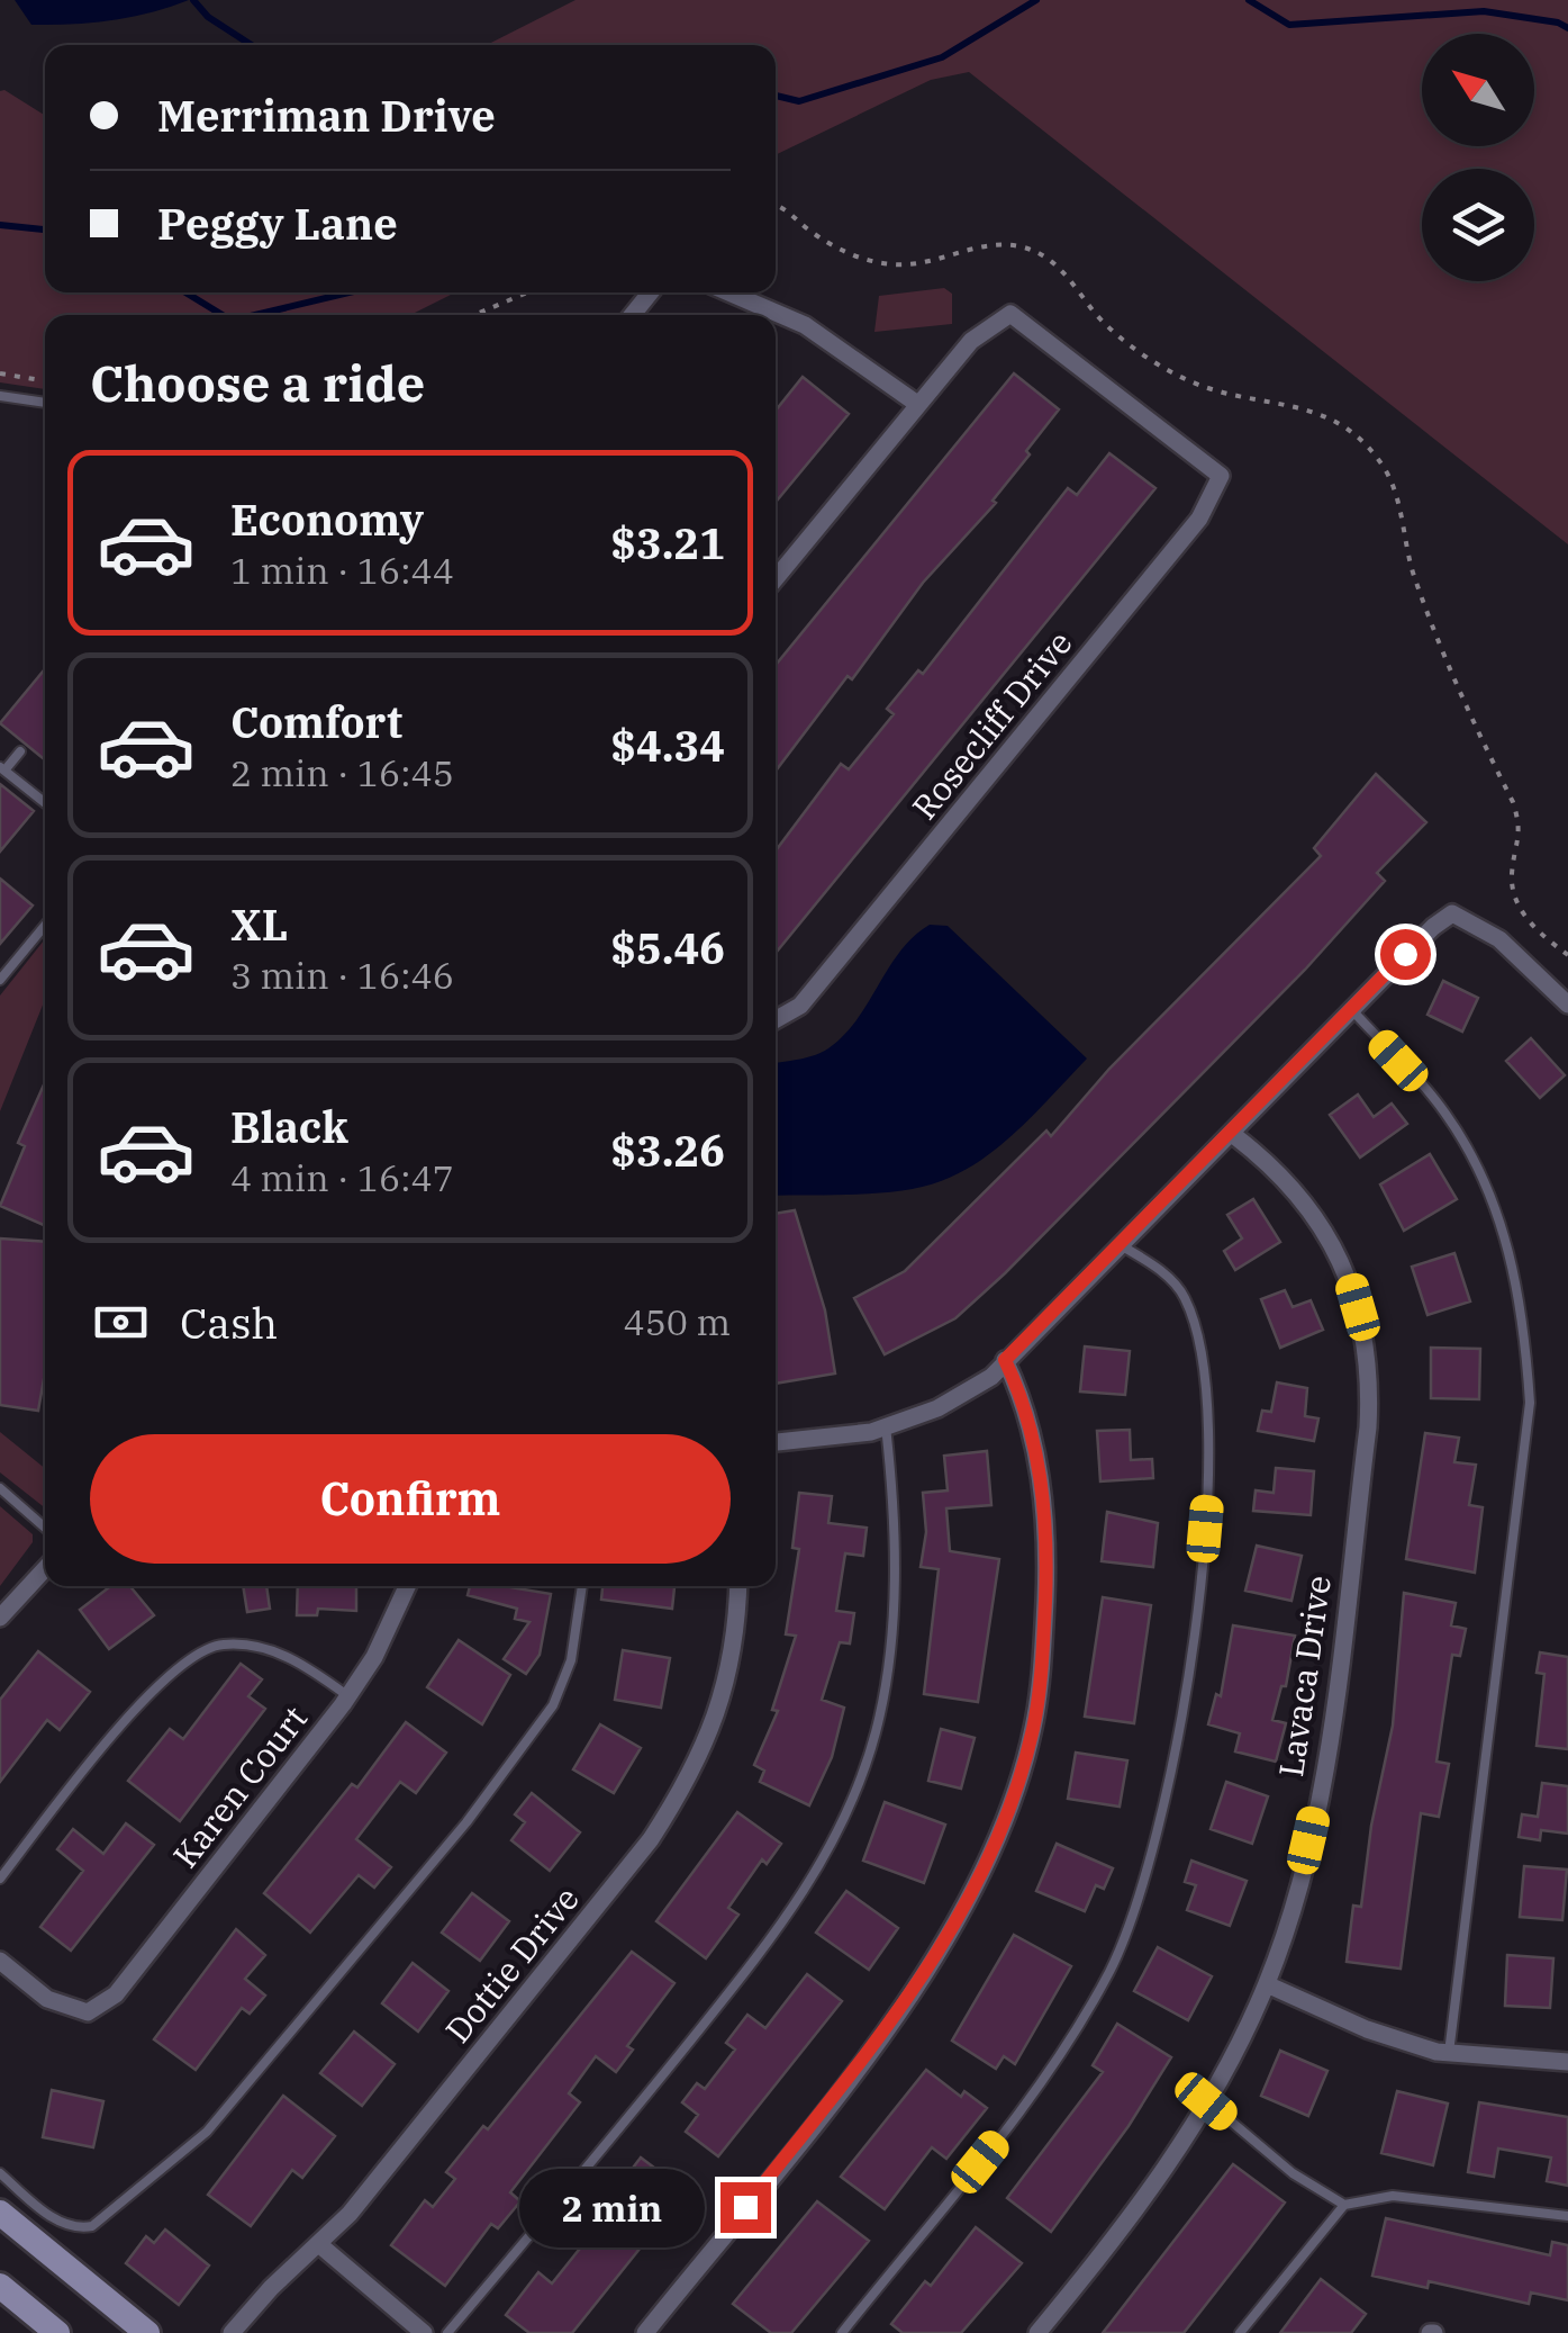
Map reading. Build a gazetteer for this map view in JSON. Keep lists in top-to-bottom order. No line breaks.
{"streets":{"street":["Rosecliff Drive","Lavaca Drive","Karen Court","Dottie Drive"]},"north":"top left","page":{"banner":["Merriman Drive","Peggy Lane"],"heading":"Choose a ride","list":[{"name":"Economy","note":"1 min · 16:44","value":"$3.21"},{"name":"Comfort","note":"2 min · 16:45","value":"$4.34"},{"name":"XL","note":"3 min · 16:46","value":"$5.46"},{"name":"Black","note":"4 min · 16:47","value":"$3.26"}],"pay":["Cash","450 m"],"buttons":"Confirm","bubble":"2 min"}}
